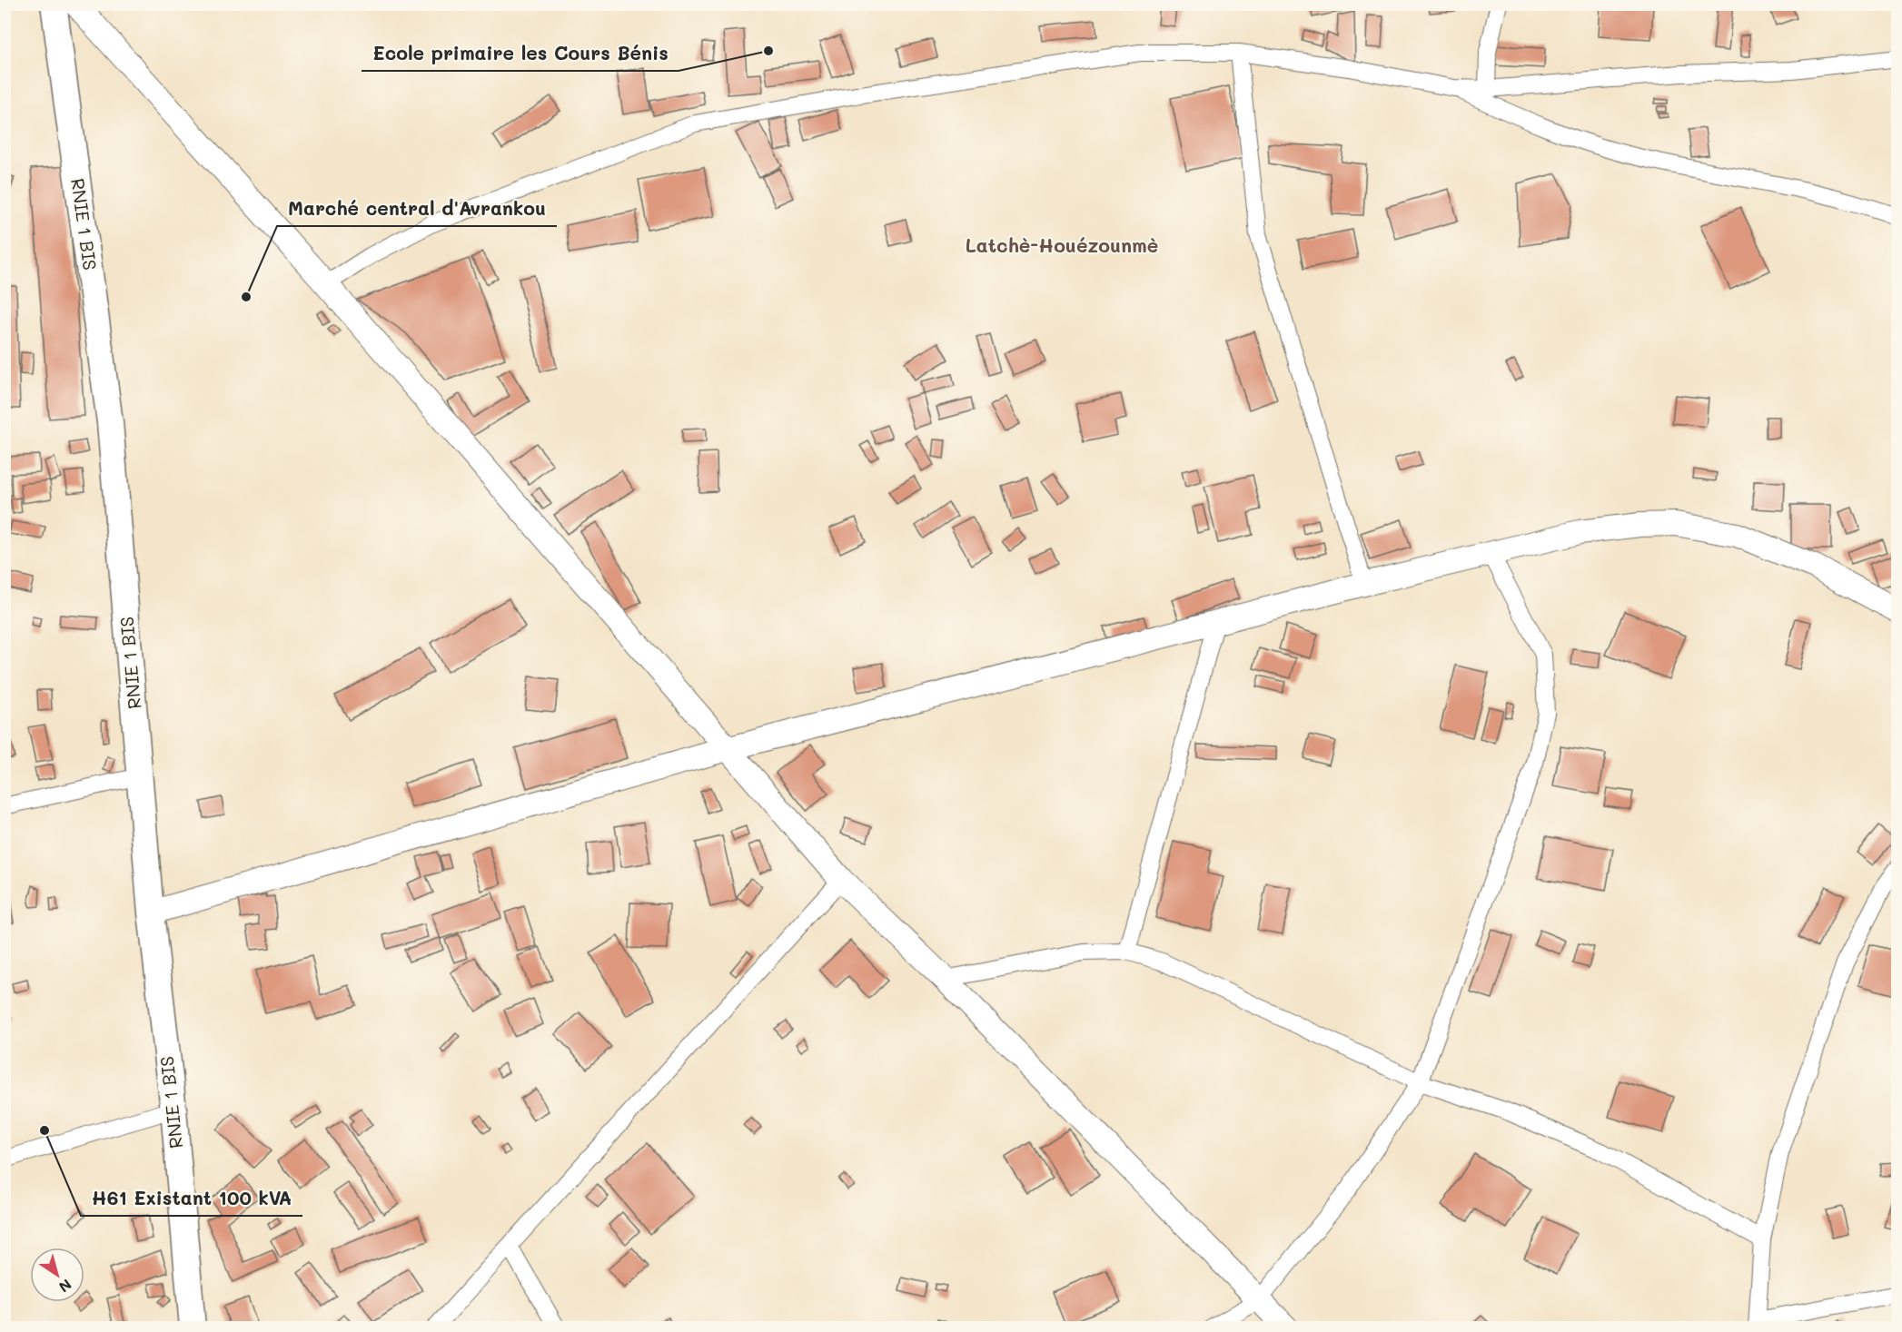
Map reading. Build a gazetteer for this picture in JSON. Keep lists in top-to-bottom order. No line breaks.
{"streets":{"main road":["RNIE 1 BIS"]},"districts":["Latchè-Houézounmè"],"places":["Ecole primaire les Cours Bénis","Marché central d'Avrankou","H61 Existant 100 kVA"],"north":"bottom right"}
